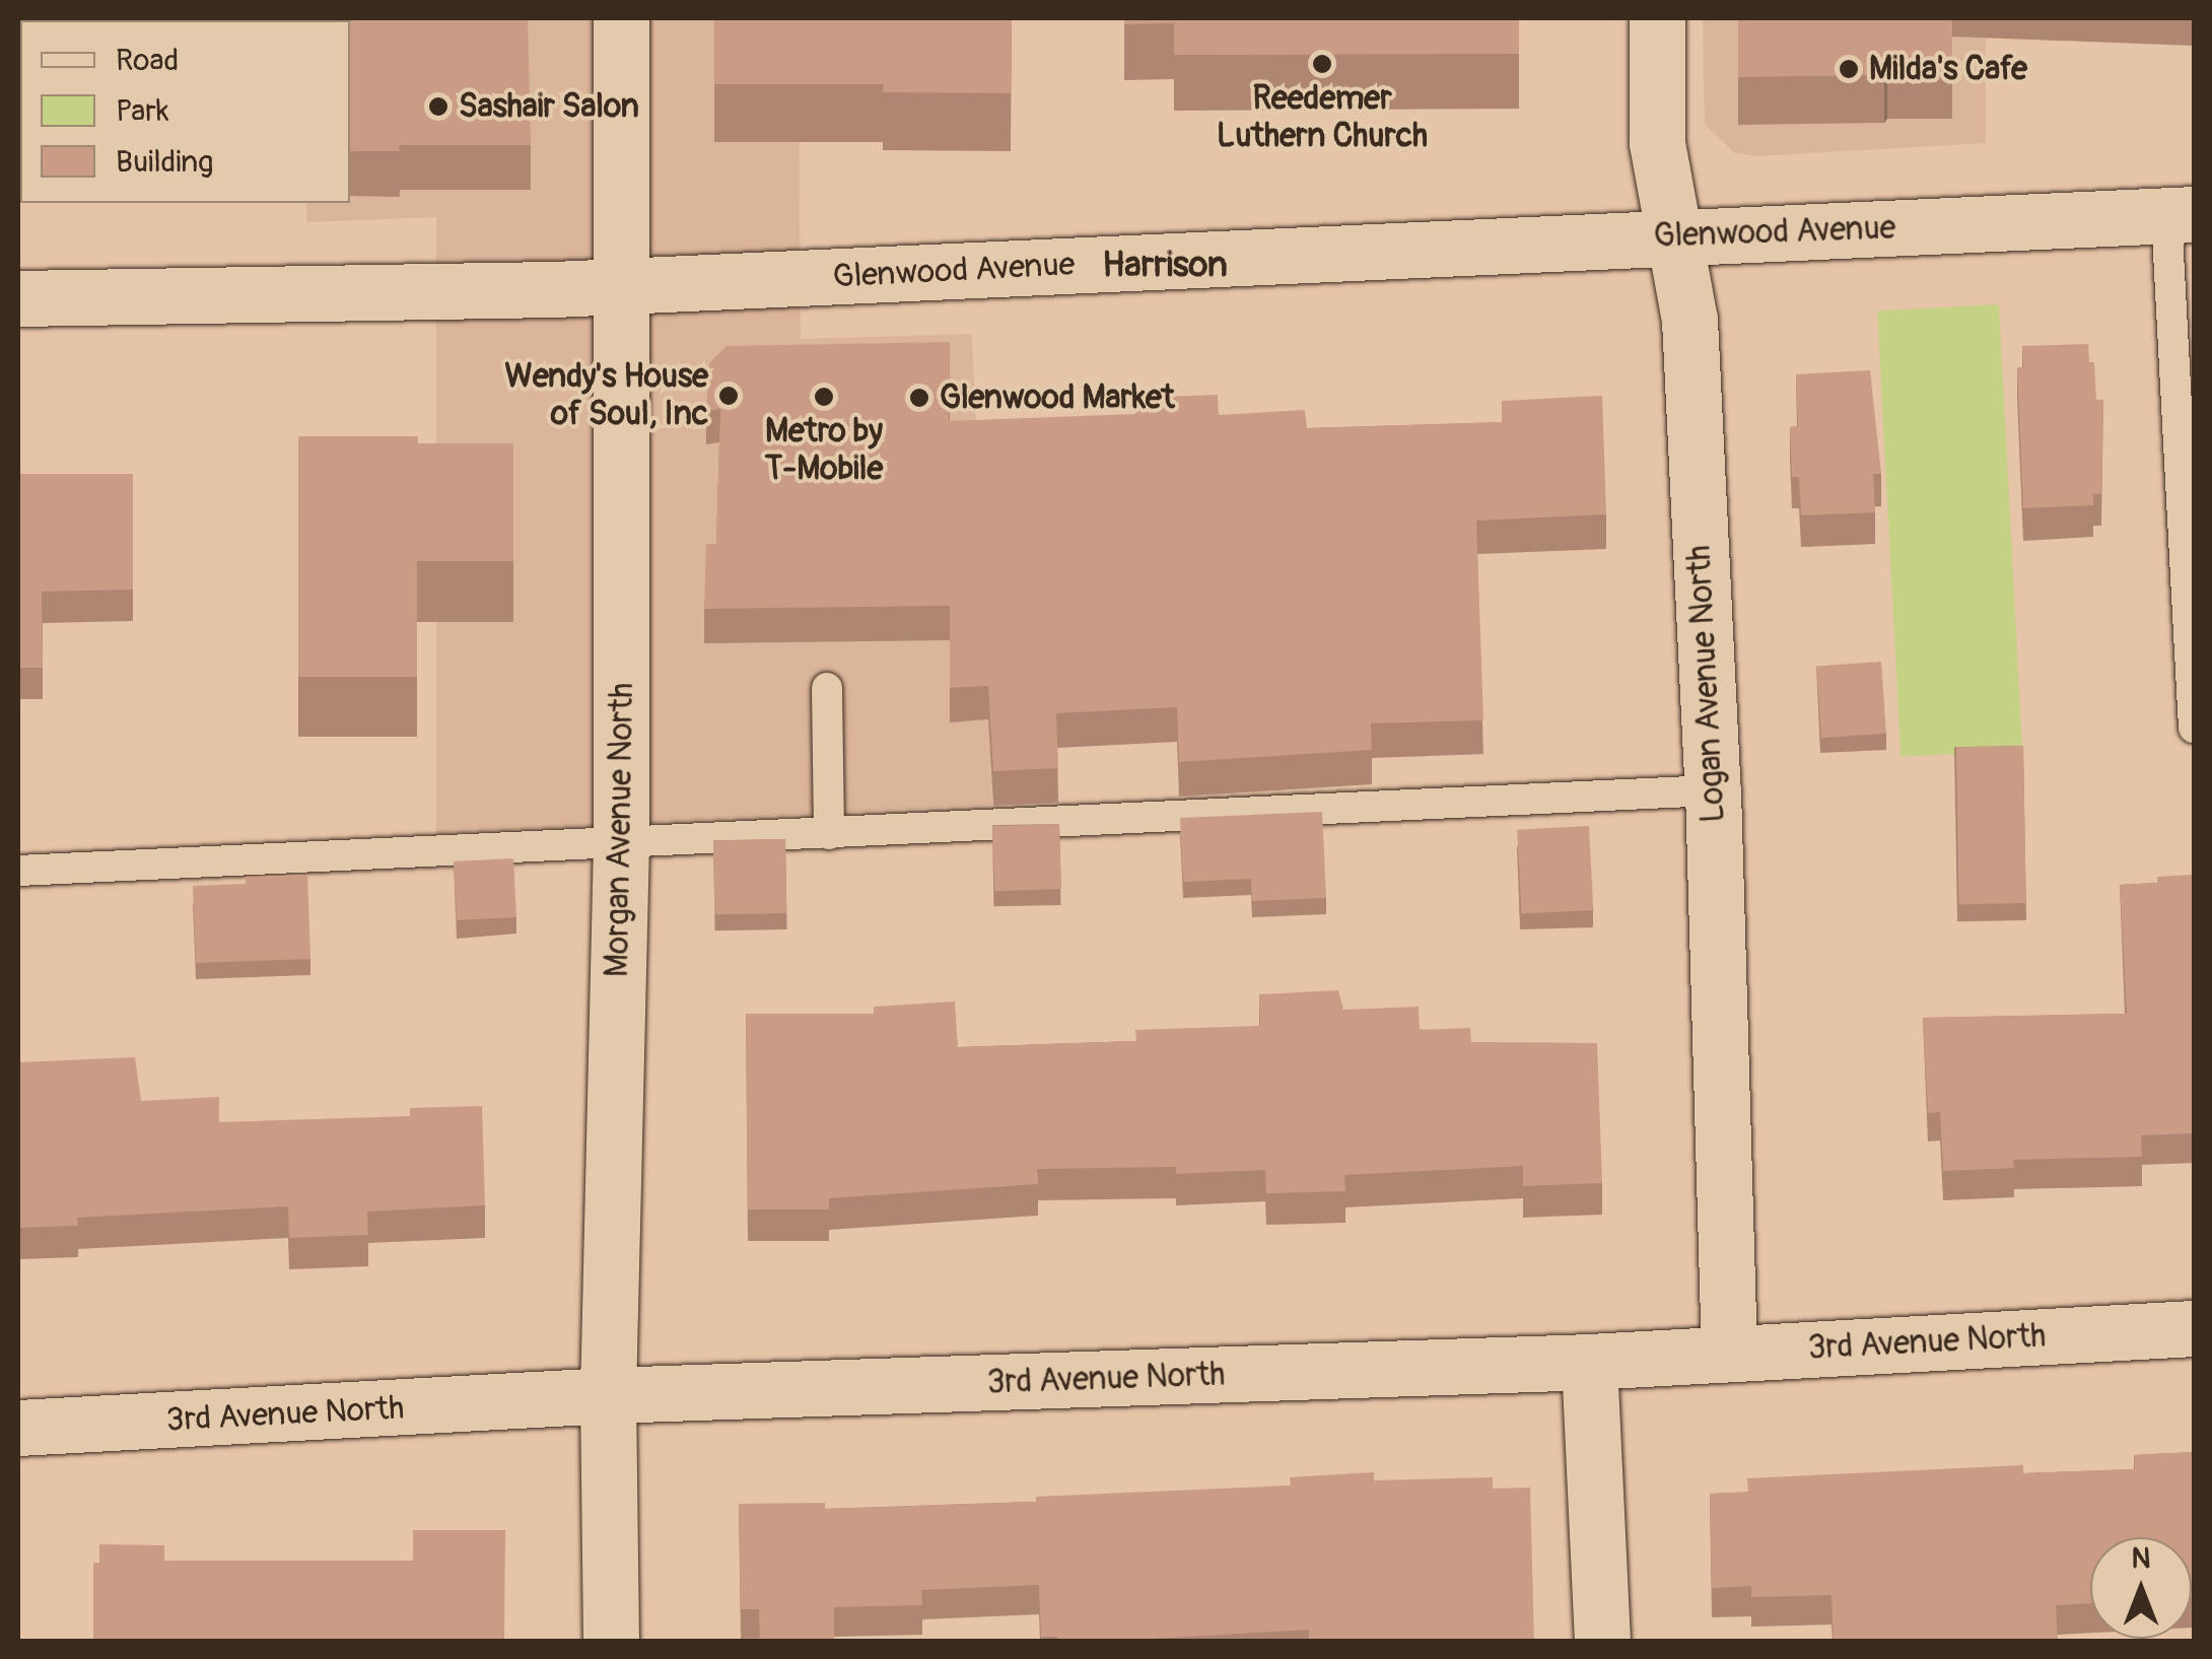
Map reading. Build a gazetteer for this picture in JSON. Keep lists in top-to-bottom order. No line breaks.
{"streets":{"street":["Glenwood Avenue","Logan Avenue North","Morgan Avenue North","3rd Avenue North"]},"crossings":[["Glenwood Avenue","Logan Avenue North"],["Glenwood Avenue","Morgan Avenue North"],["Logan Avenue North","3rd Avenue North"],["Morgan Avenue North","3rd Avenue North"]],"districts":["Harrison"],"places":["Reedemer Luthern Church","Milda's Cafe","Sashair Salon","Wendy's House of Soul, Inc","Metro by T-Mobile","Glenwood Market"],"legend":["Road","Park","Building"],"north":"top"}
